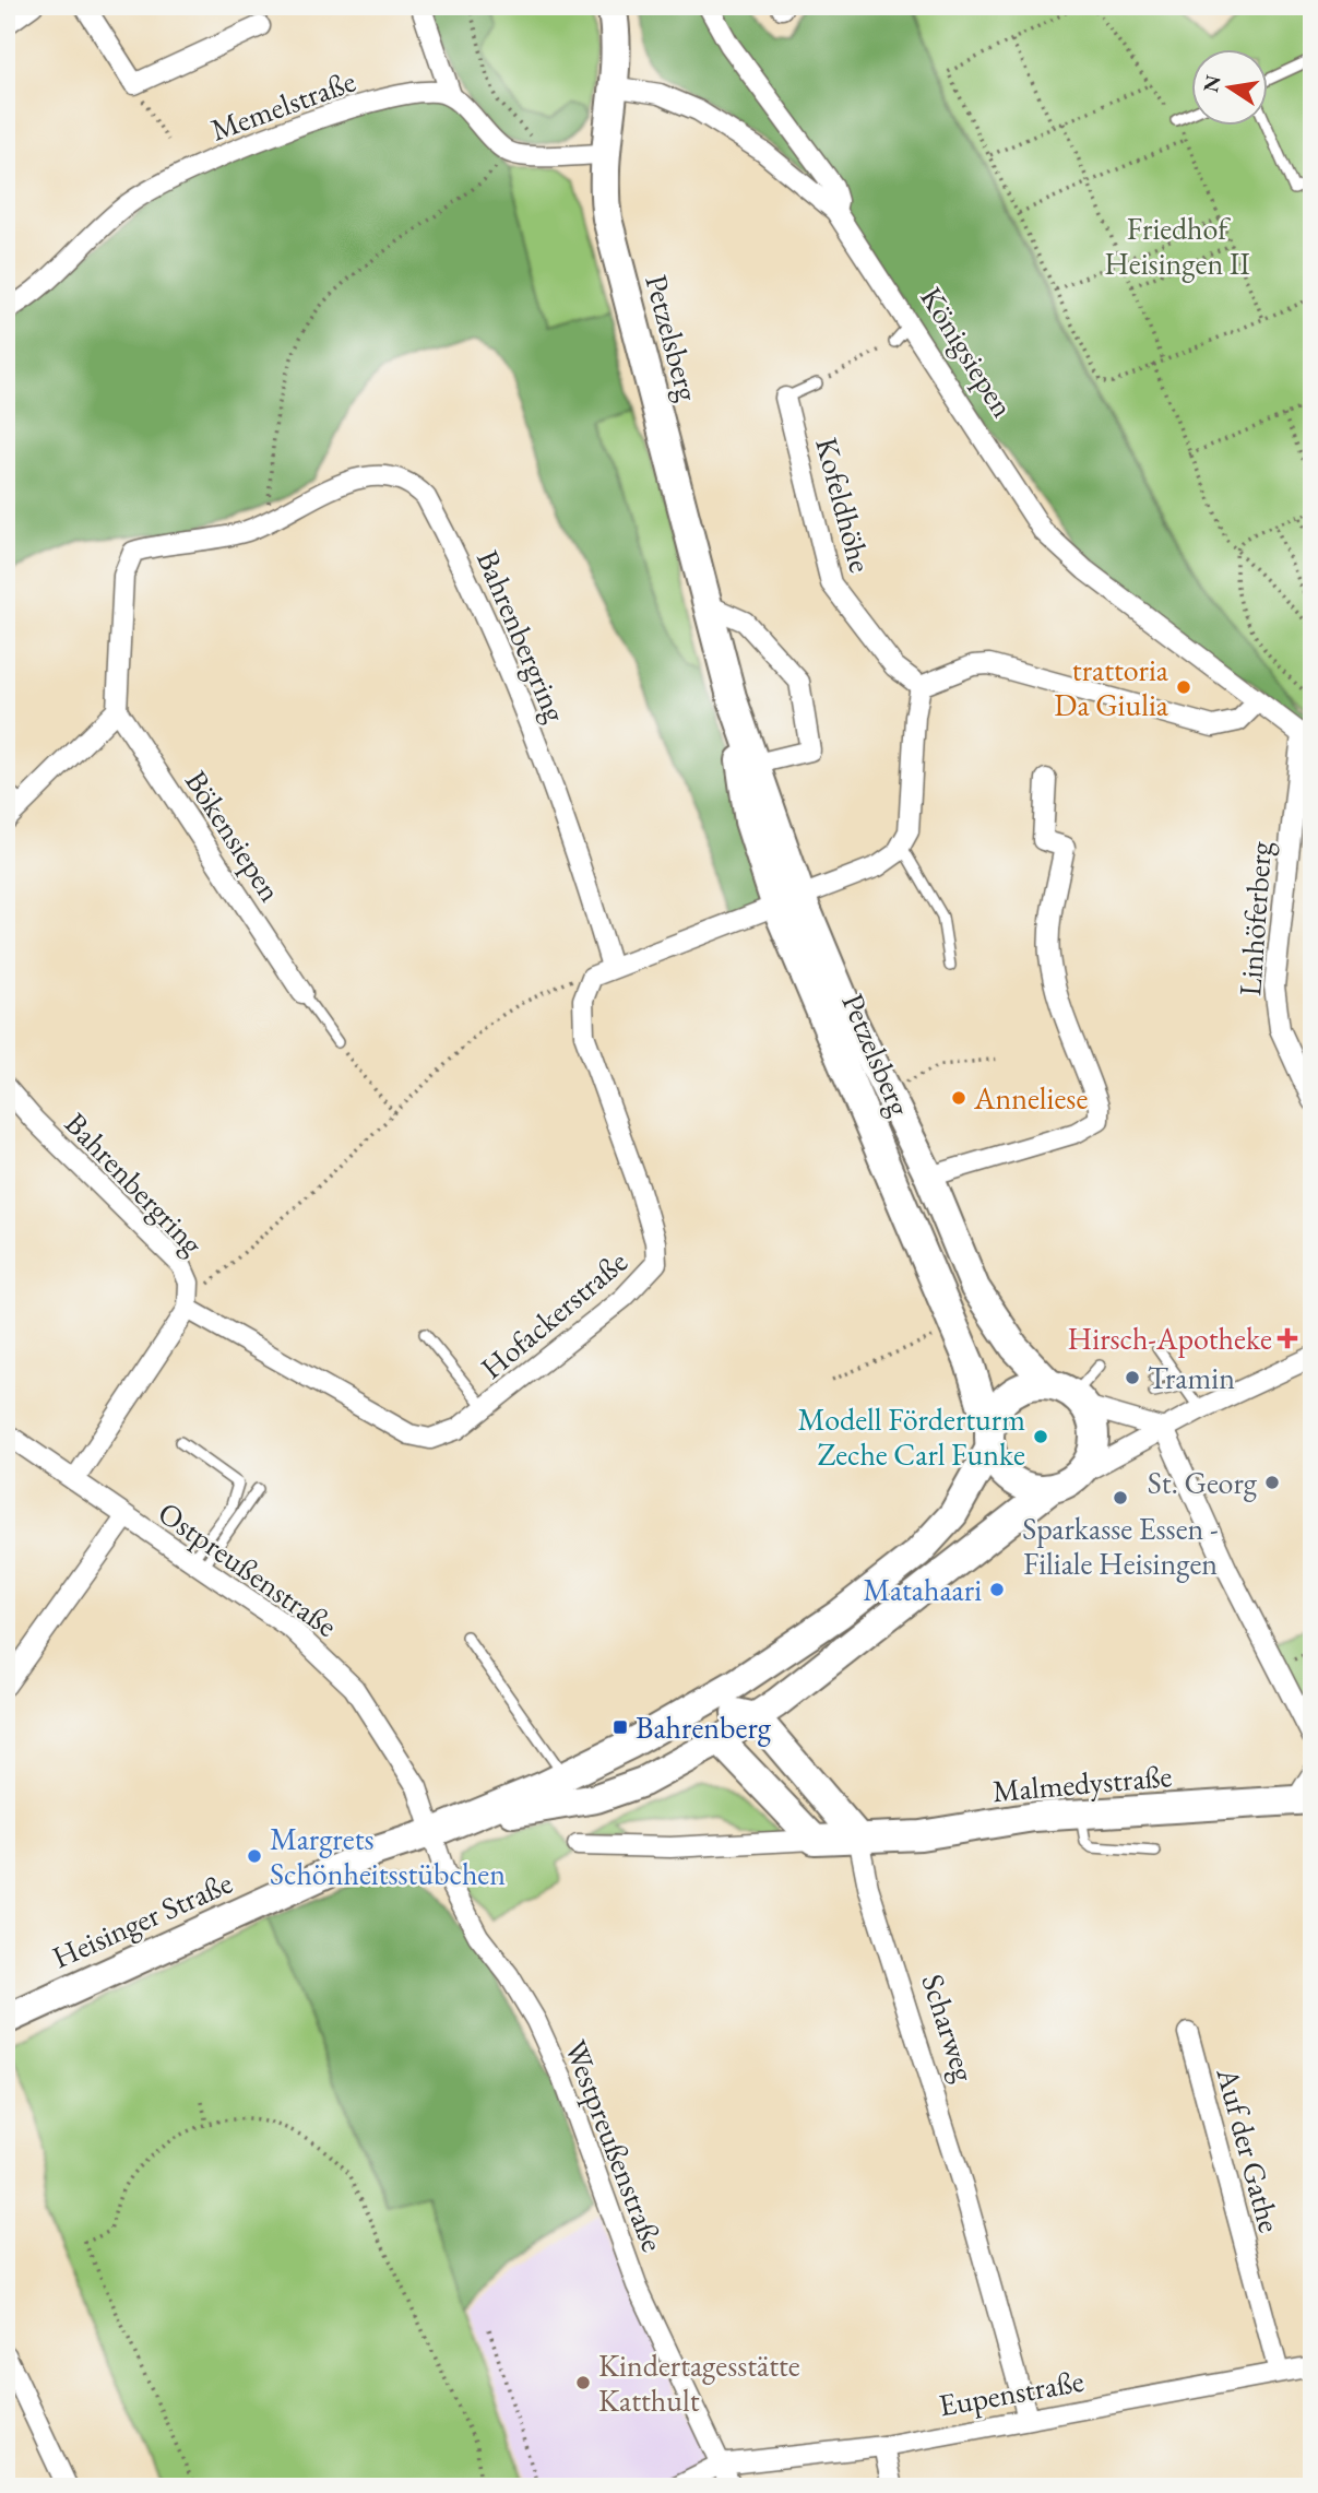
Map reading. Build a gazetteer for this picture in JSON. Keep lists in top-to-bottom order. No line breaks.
{"streets":{"main road":["Petzelsberg","Malmedystraße","Heisinger Straße","Scharweg"],"street":["Memelstraße","Königsiepen","Kofeldhöhe","Bahrenbergring","Bökensiepen","Linhöferberg","Hofackerstraße","Ostpreußenstraße","Westpreußenstraße","Auf der Gathe","Eupenstraße"]},"crossings":[["Petzelsberg","Königsiepen"],["Petzelsberg","Heisinger Straße"],["Königsiepen","Linhöferberg"],["Bahrenbergring","Bökensiepen"],["Bahrenbergring","Hofackerstraße"],["Ostpreußenstraße","Heisinger Straße"],["Ostpreußenstraße","Westpreußenstraße"],["Malmedystraße","Scharweg"],["Heisinger Straße","Scharweg"],["Heisinger Straße","Westpreußenstraße"],["Scharweg","Eupenstraße"],["Westpreußenstraße","Eupenstraße"],["Auf der Gathe","Eupenstraße"]],"parks":["Friedhof Heisingen II"],"places":{"other":["trattoria Da Giulia","Anneliese","Tramin","Modell Förderturm Zeche Carl Funke","St. Georg","Sparkasse Essen - Filiale Heisingen","Matahaari","Margrets Schönheitsstübchen","Kindertagesstätte Katthult"],"health":["Hirsch-Apotheke"],"transit":["Bahrenberg"]},"north":"left"}
